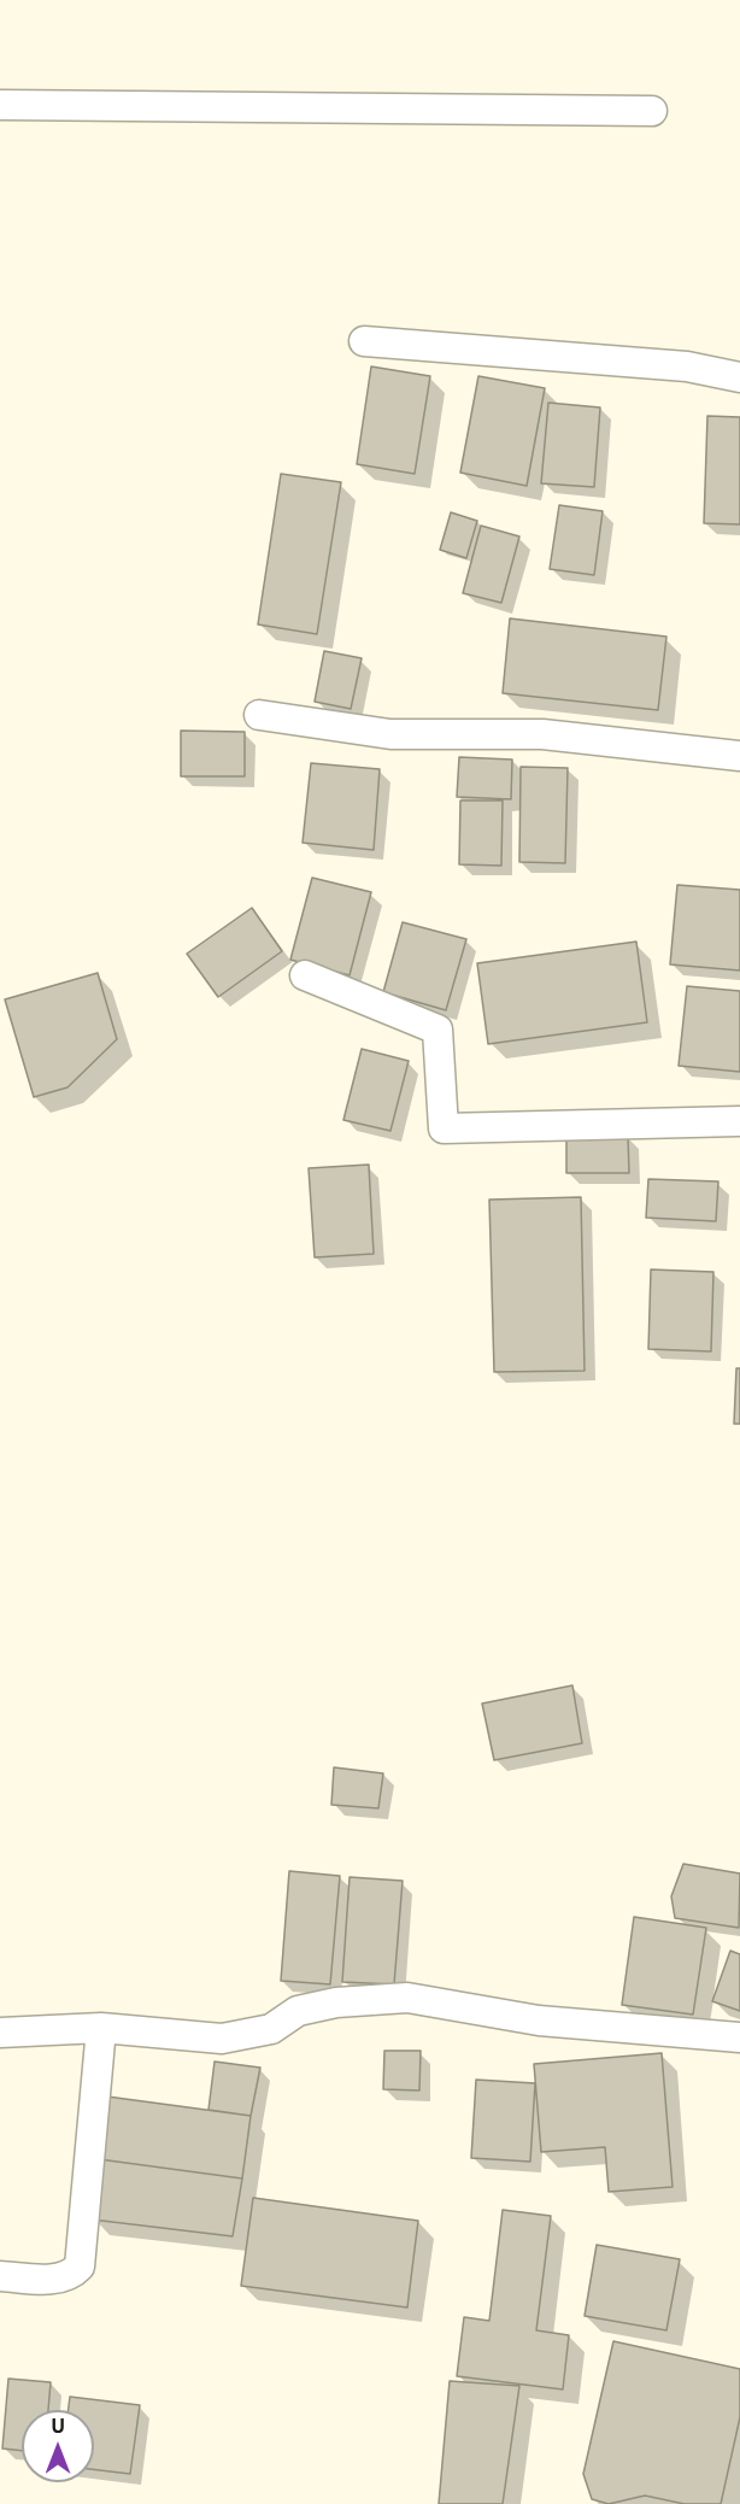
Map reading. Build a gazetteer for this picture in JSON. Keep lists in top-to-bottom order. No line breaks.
{"north":"top"}
